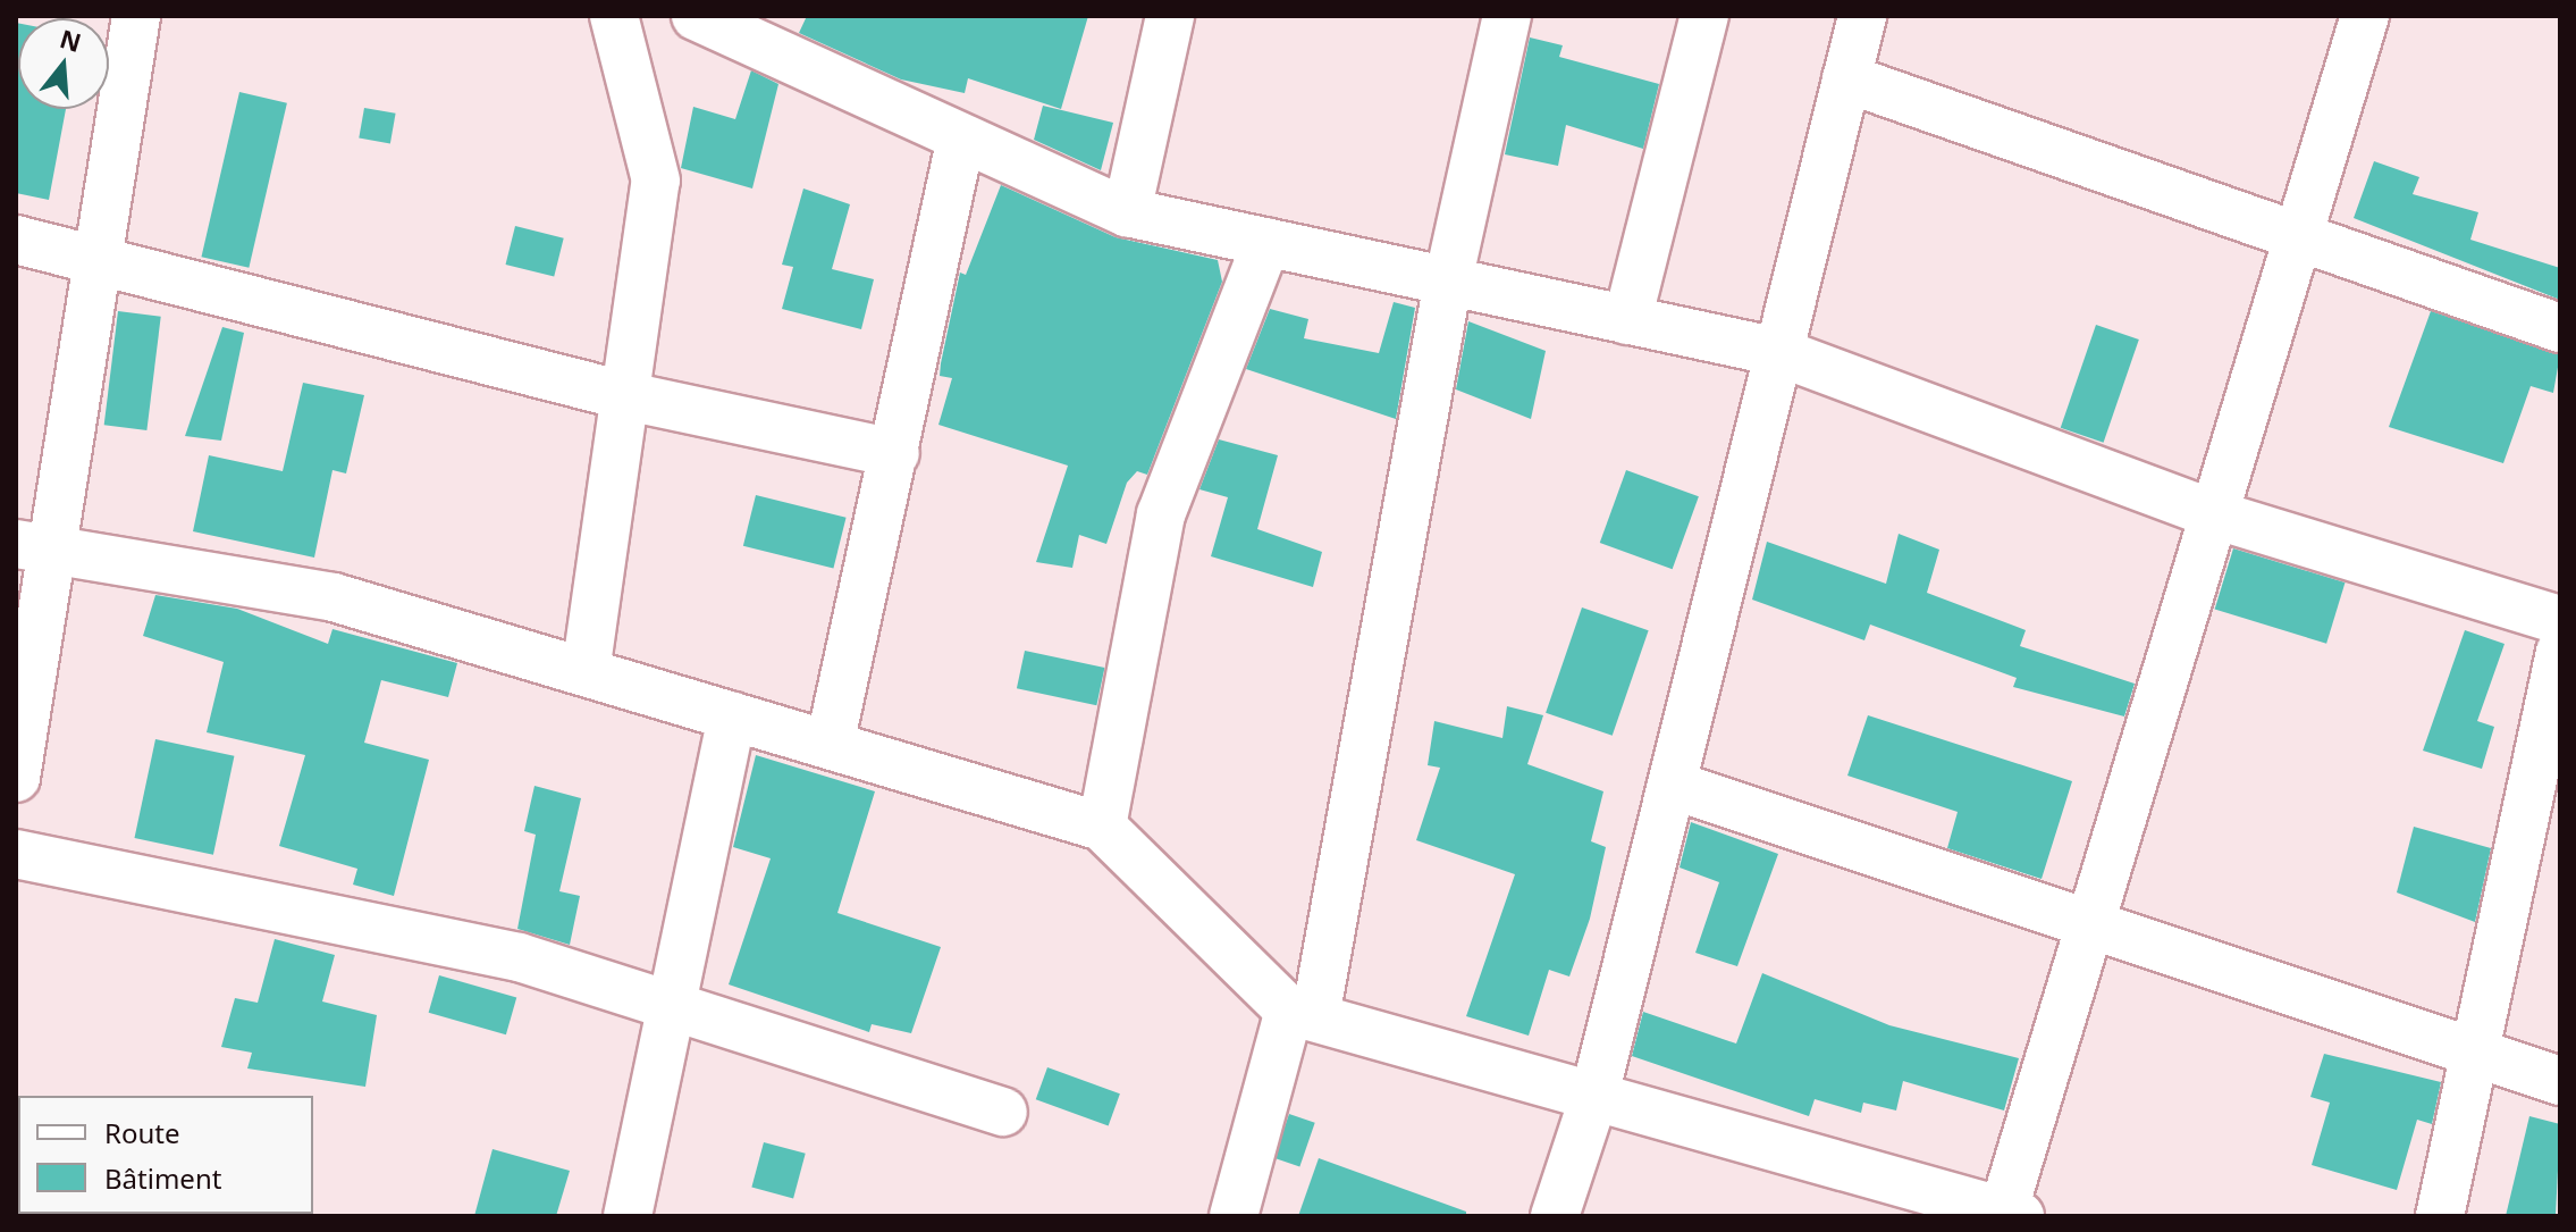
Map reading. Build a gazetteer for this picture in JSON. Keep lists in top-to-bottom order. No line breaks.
{"legend":["Route","Bâtiment"],"north":"top"}
